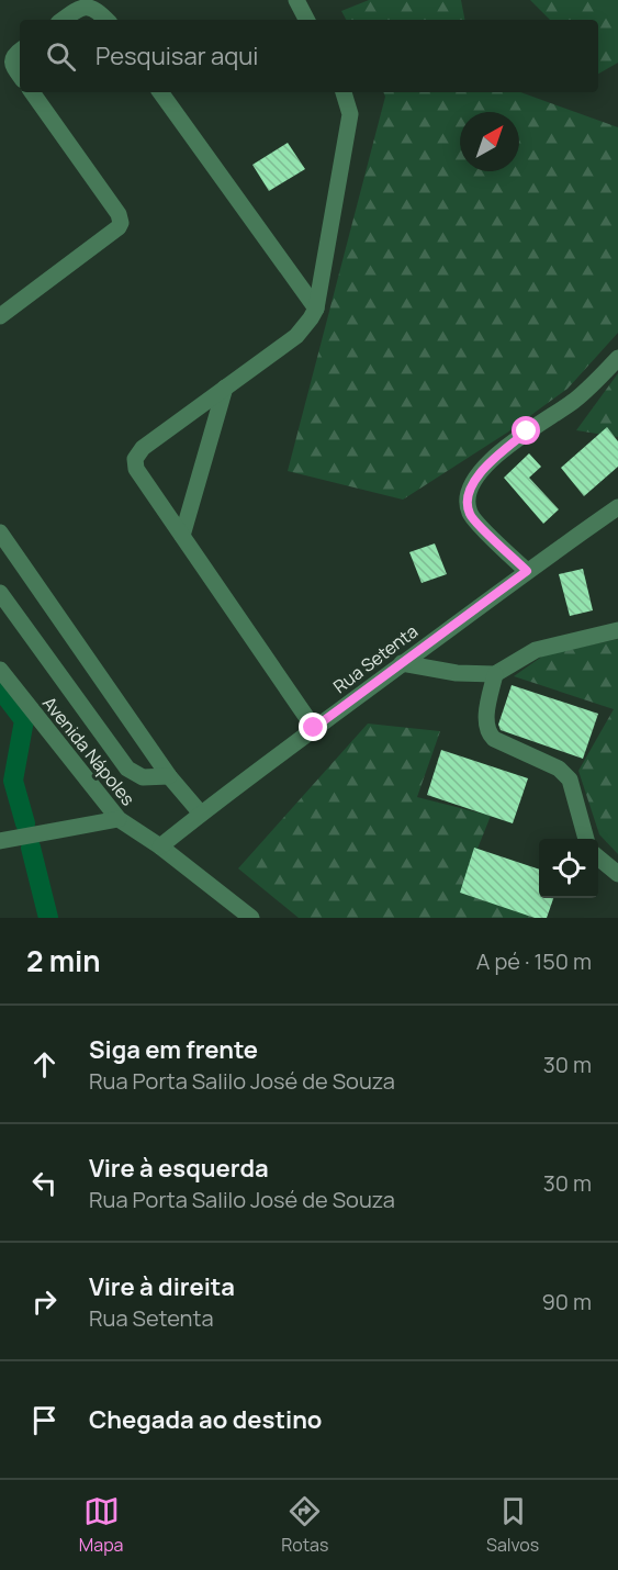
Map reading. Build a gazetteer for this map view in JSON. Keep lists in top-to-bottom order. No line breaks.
{"streets":{"street":["Rua Setenta","Avenida Nápoles"]},"crossings":[["Rua Setenta","Avenida Nápoles"]],"north":"top right","page":{"search":"Pesquisar aqui","heading":["2 min","A pé · 150 m"],"list":[["Siga em frente","Rua Porta Salilo José de Souza","30 m"],["Vire à esquerda","Rua Porta Salilo José de Souza","30 m"],["Vire à direita","Rua Setenta","90 m"],"Chegada ao destino"],"nav":["Mapa","Rotas","Salvos"]}}
